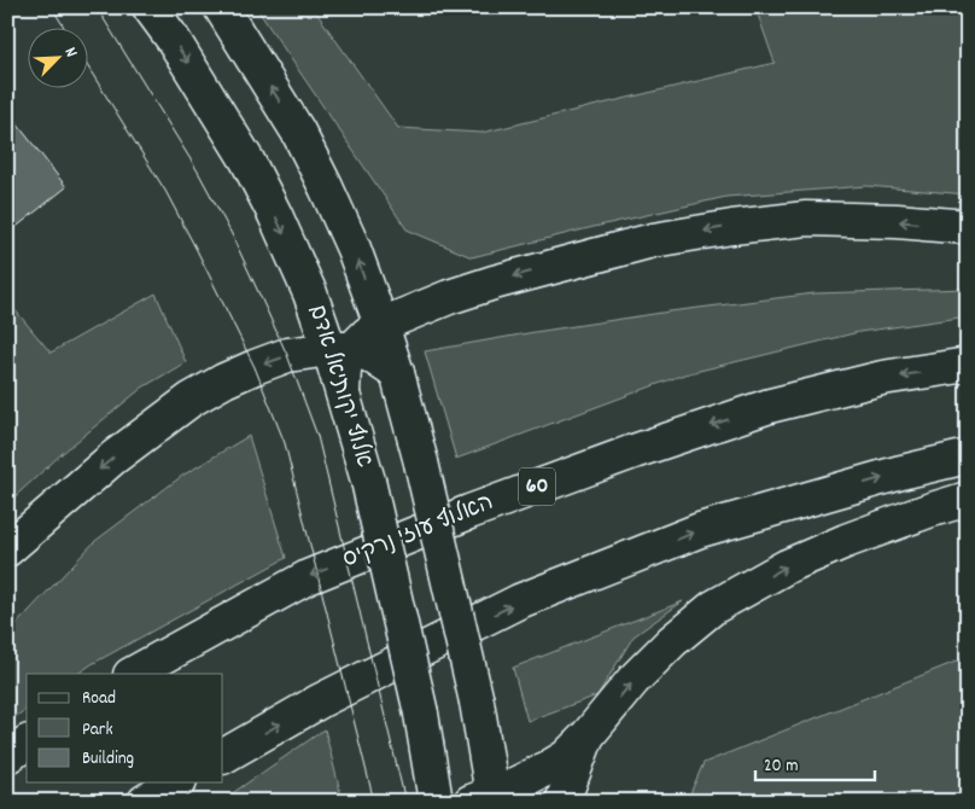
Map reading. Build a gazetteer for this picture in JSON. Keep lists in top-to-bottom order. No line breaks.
{"streets":{"main road":["אלוף יקותיאל אדם","60","האלוף עוזי נרקיס"]},"legend":["Road","Park","Building"],"scale_bar":"20 m","north":"top right"}
